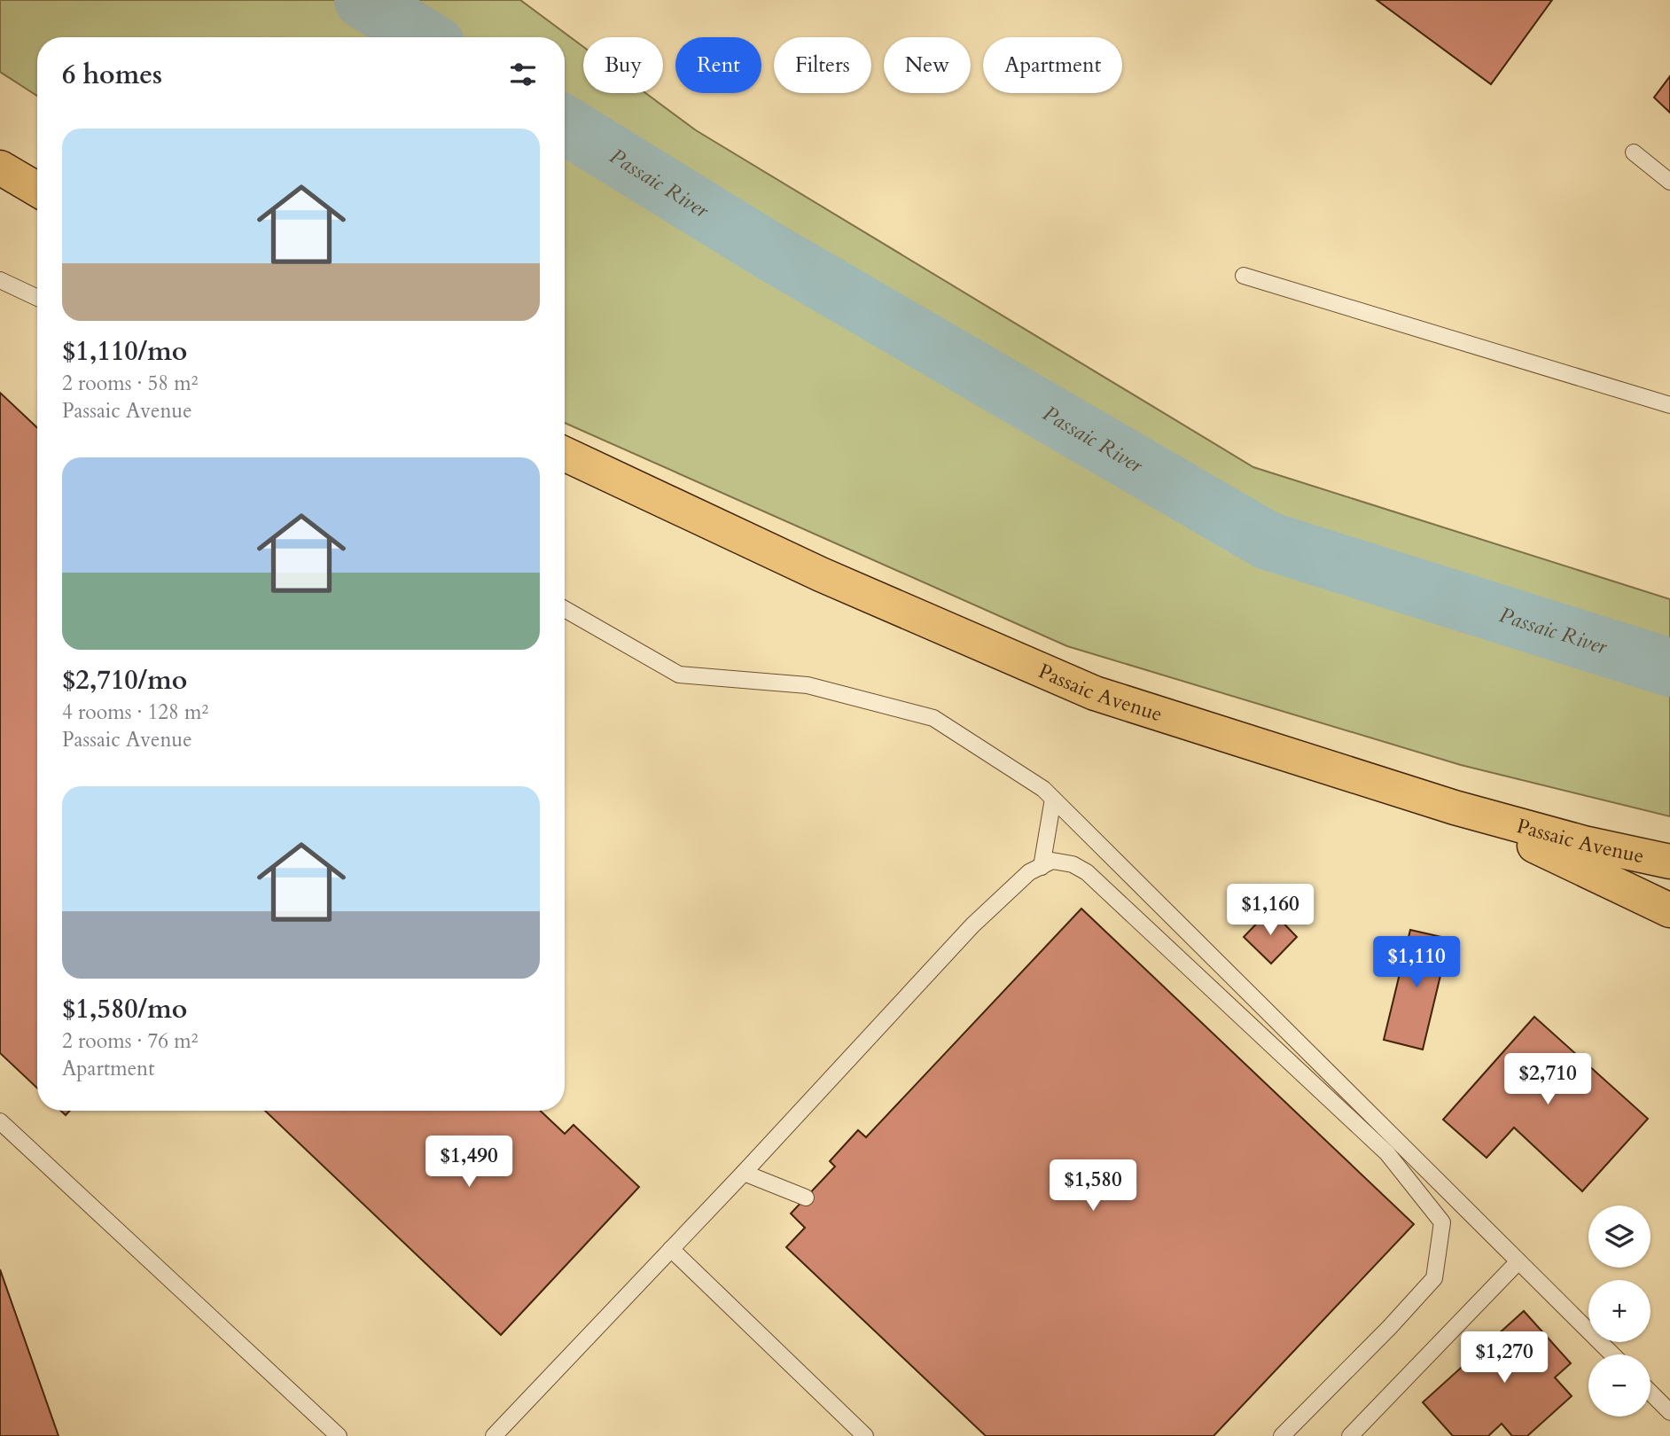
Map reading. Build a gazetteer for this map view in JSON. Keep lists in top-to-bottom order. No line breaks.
{"streets":{"main road":["Passaic Avenue"]},"water":["Passaic River"],"page":{"chip":["Buy","Rent","Filters","New","Apartment"],"heading":"6 homes","list":[{"name":"$1,110/mo","note":"2 rooms · 58 m² · Passaic Avenue"},{"name":"$2,710/mo","note":"4 rooms · 128 m² · Passaic Avenue"},{"name":"$1,580/mo","note":"2 rooms · 76 m² · Apartment"}],"price":["$1,160","$1,110","$2,710","$1,490","$1,580","$1,270"],"map_buttons":["+","−"]}}
